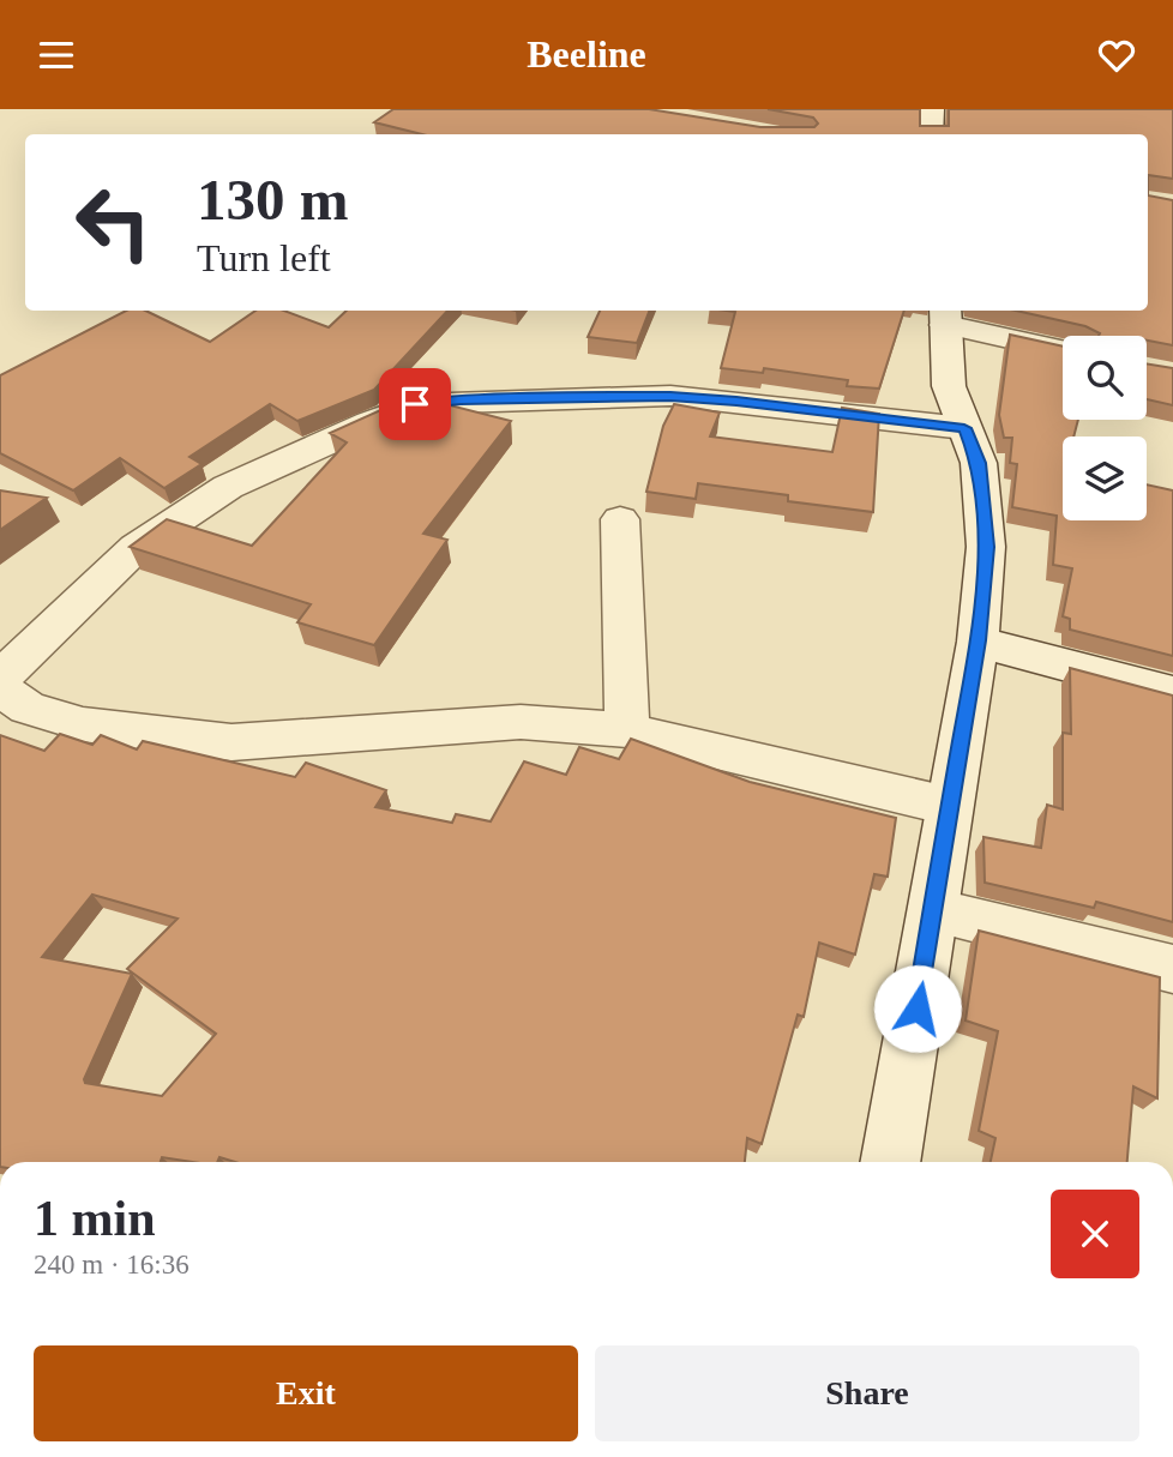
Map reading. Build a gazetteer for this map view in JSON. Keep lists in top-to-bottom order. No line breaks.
{"page":{"header":"Beeline","turn":["130 m","Turn left"],"heading":["1 min","240 m · 16:36"],"buttons":["Exit","Share"]}}
